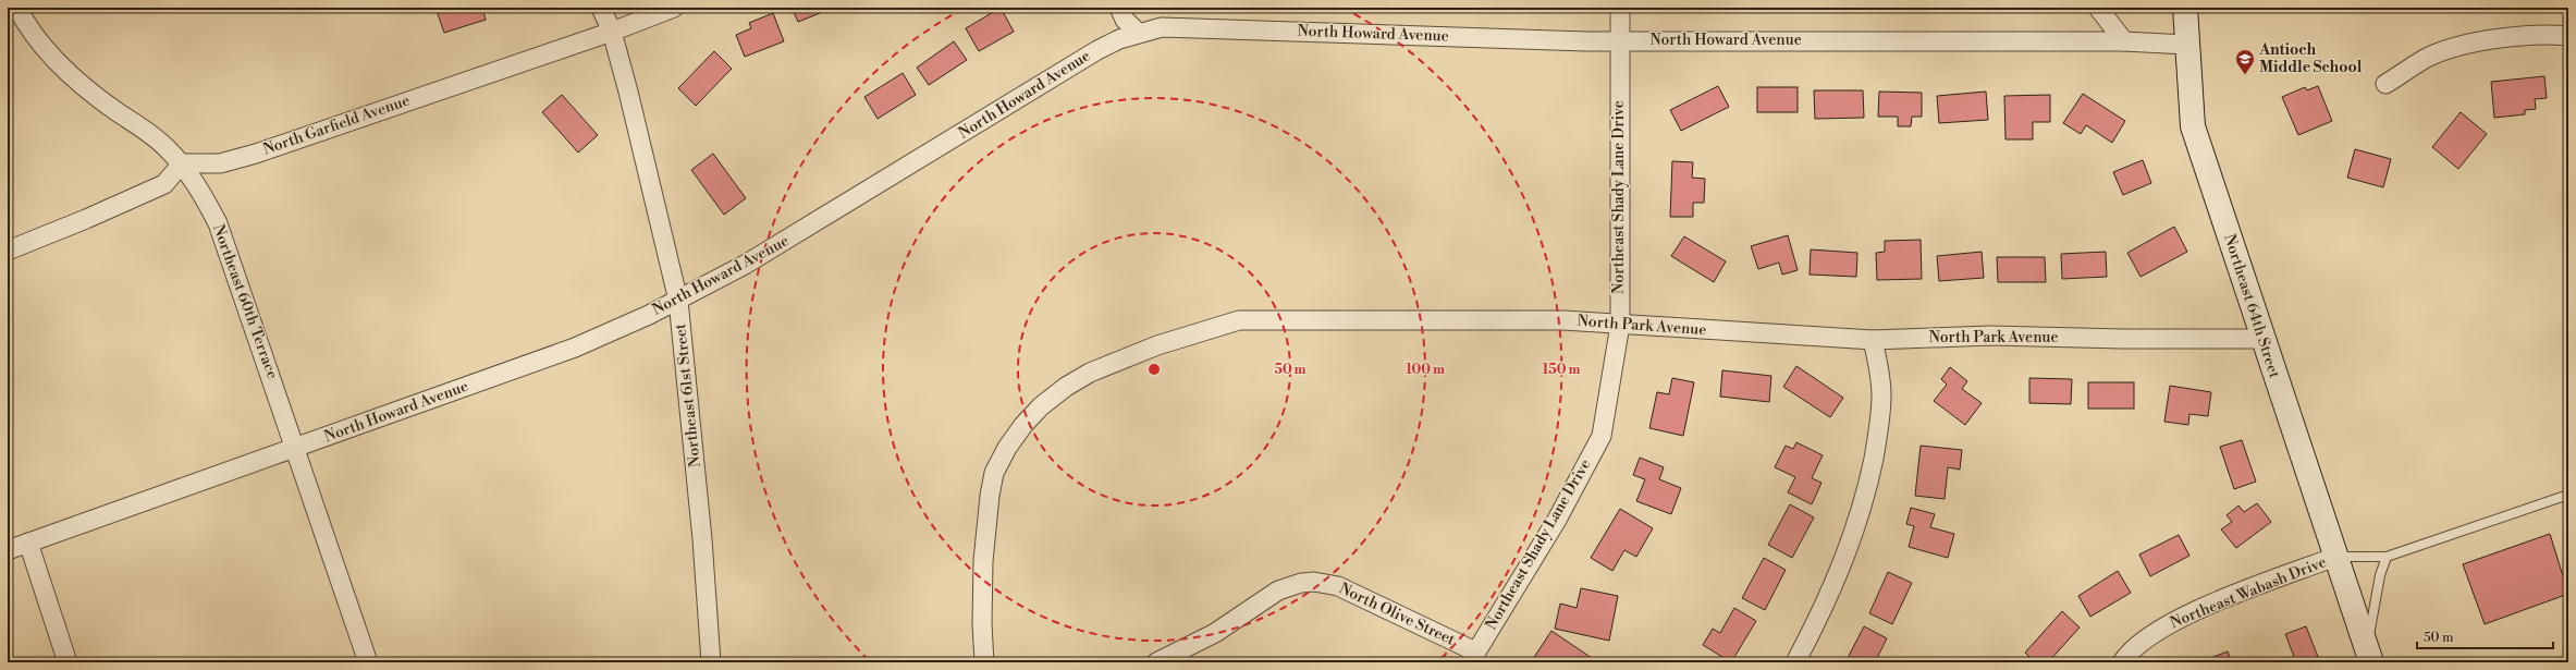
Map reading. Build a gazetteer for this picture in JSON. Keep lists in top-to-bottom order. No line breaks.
{"streets":{"street":["North Howard Avenue","North Garfield Avenue","Northeast Shady Lane Drive","Northeast 60th Terrace","Northeast 64th Street","North Park Avenue","Northeast 61st Street","Northeast Wabash Drive","North Olive Street"]},"crossings":[["North Howard Avenue","Northeast Shady Lane Drive"],["North Howard Avenue","Northeast 60th Terrace"],["North Howard Avenue","Northeast 61st Street"],["North Garfield Avenue","Northeast 60th Terrace"],["North Garfield Avenue","Northeast 61st Street"],["Northeast Shady Lane Drive","North Park Avenue"],["Northeast Shady Lane Drive","North Olive Street"],["Northeast 64th Street","North Park Avenue"],["Northeast 64th Street","Northeast Wabash Drive"]],"places":{"school or university":["Antioch Middle School"]},"scale_bar":"50 m","rings":["50 m","100 m","150 m"]}
